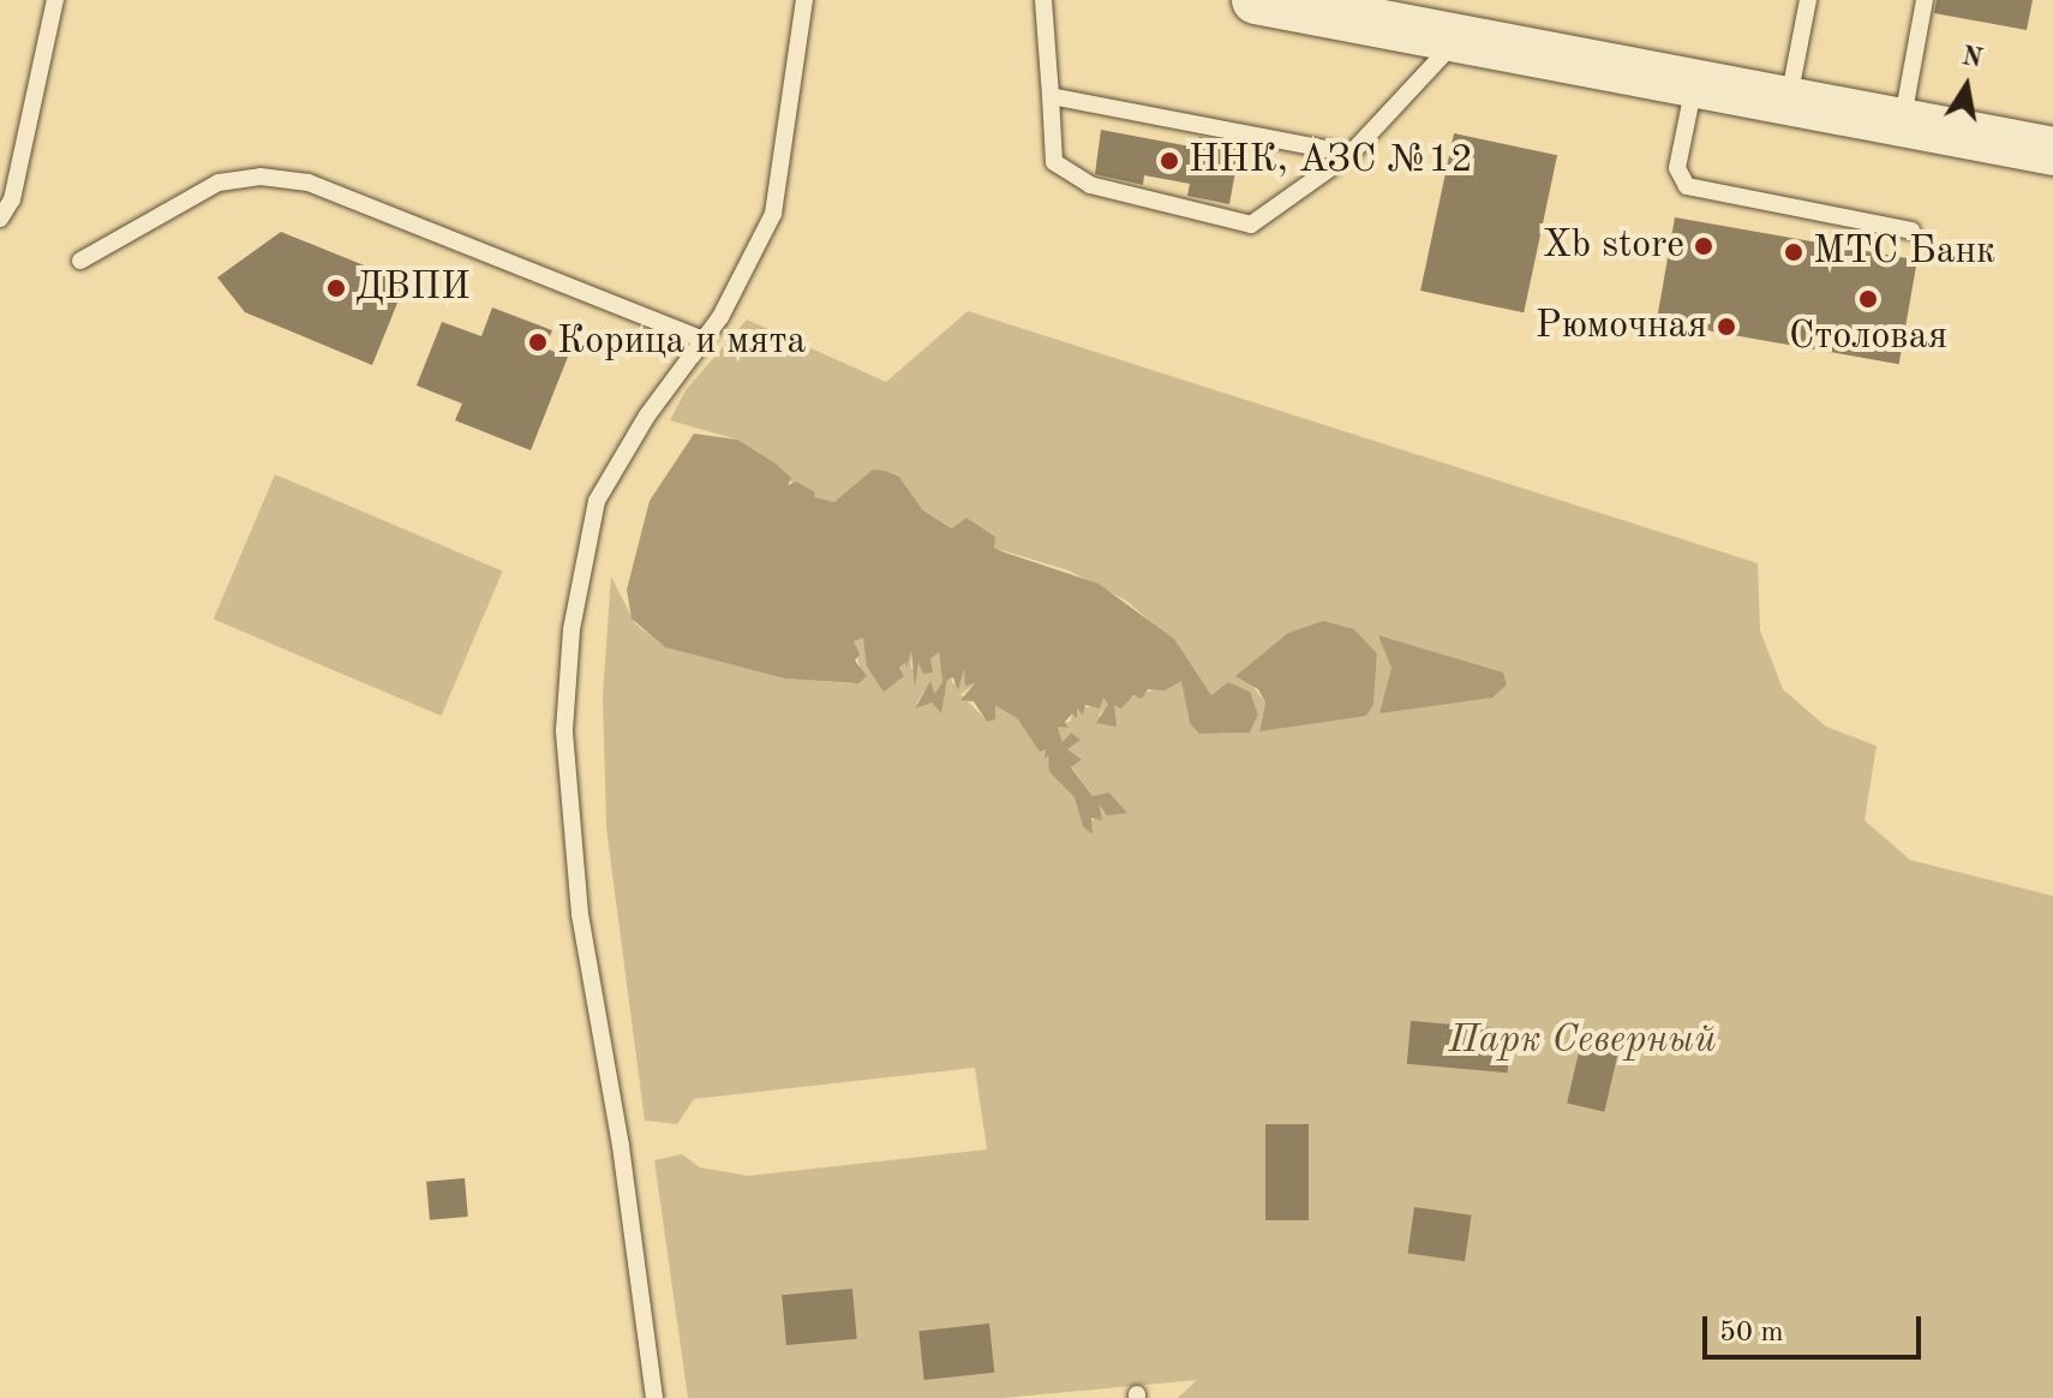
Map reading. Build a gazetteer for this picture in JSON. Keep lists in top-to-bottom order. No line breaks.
{"parks":["Парк Северный"],"places":["ННК, АЗС №12","Xb store","МТС Банк","ДВПИ","Столовая","Рюмочная","Корица и мята"],"scale_bar":"50 m","north":"top"}
